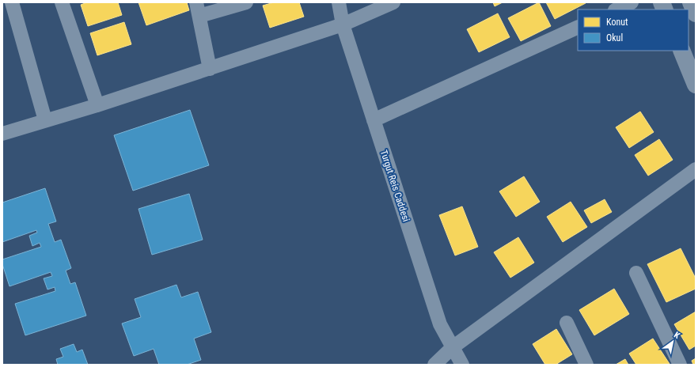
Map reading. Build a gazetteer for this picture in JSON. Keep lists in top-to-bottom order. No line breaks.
{"streets":{"street":["Turgut Reis Caddesi"]},"legend":["Konut","Okul"],"north":"top right"}
